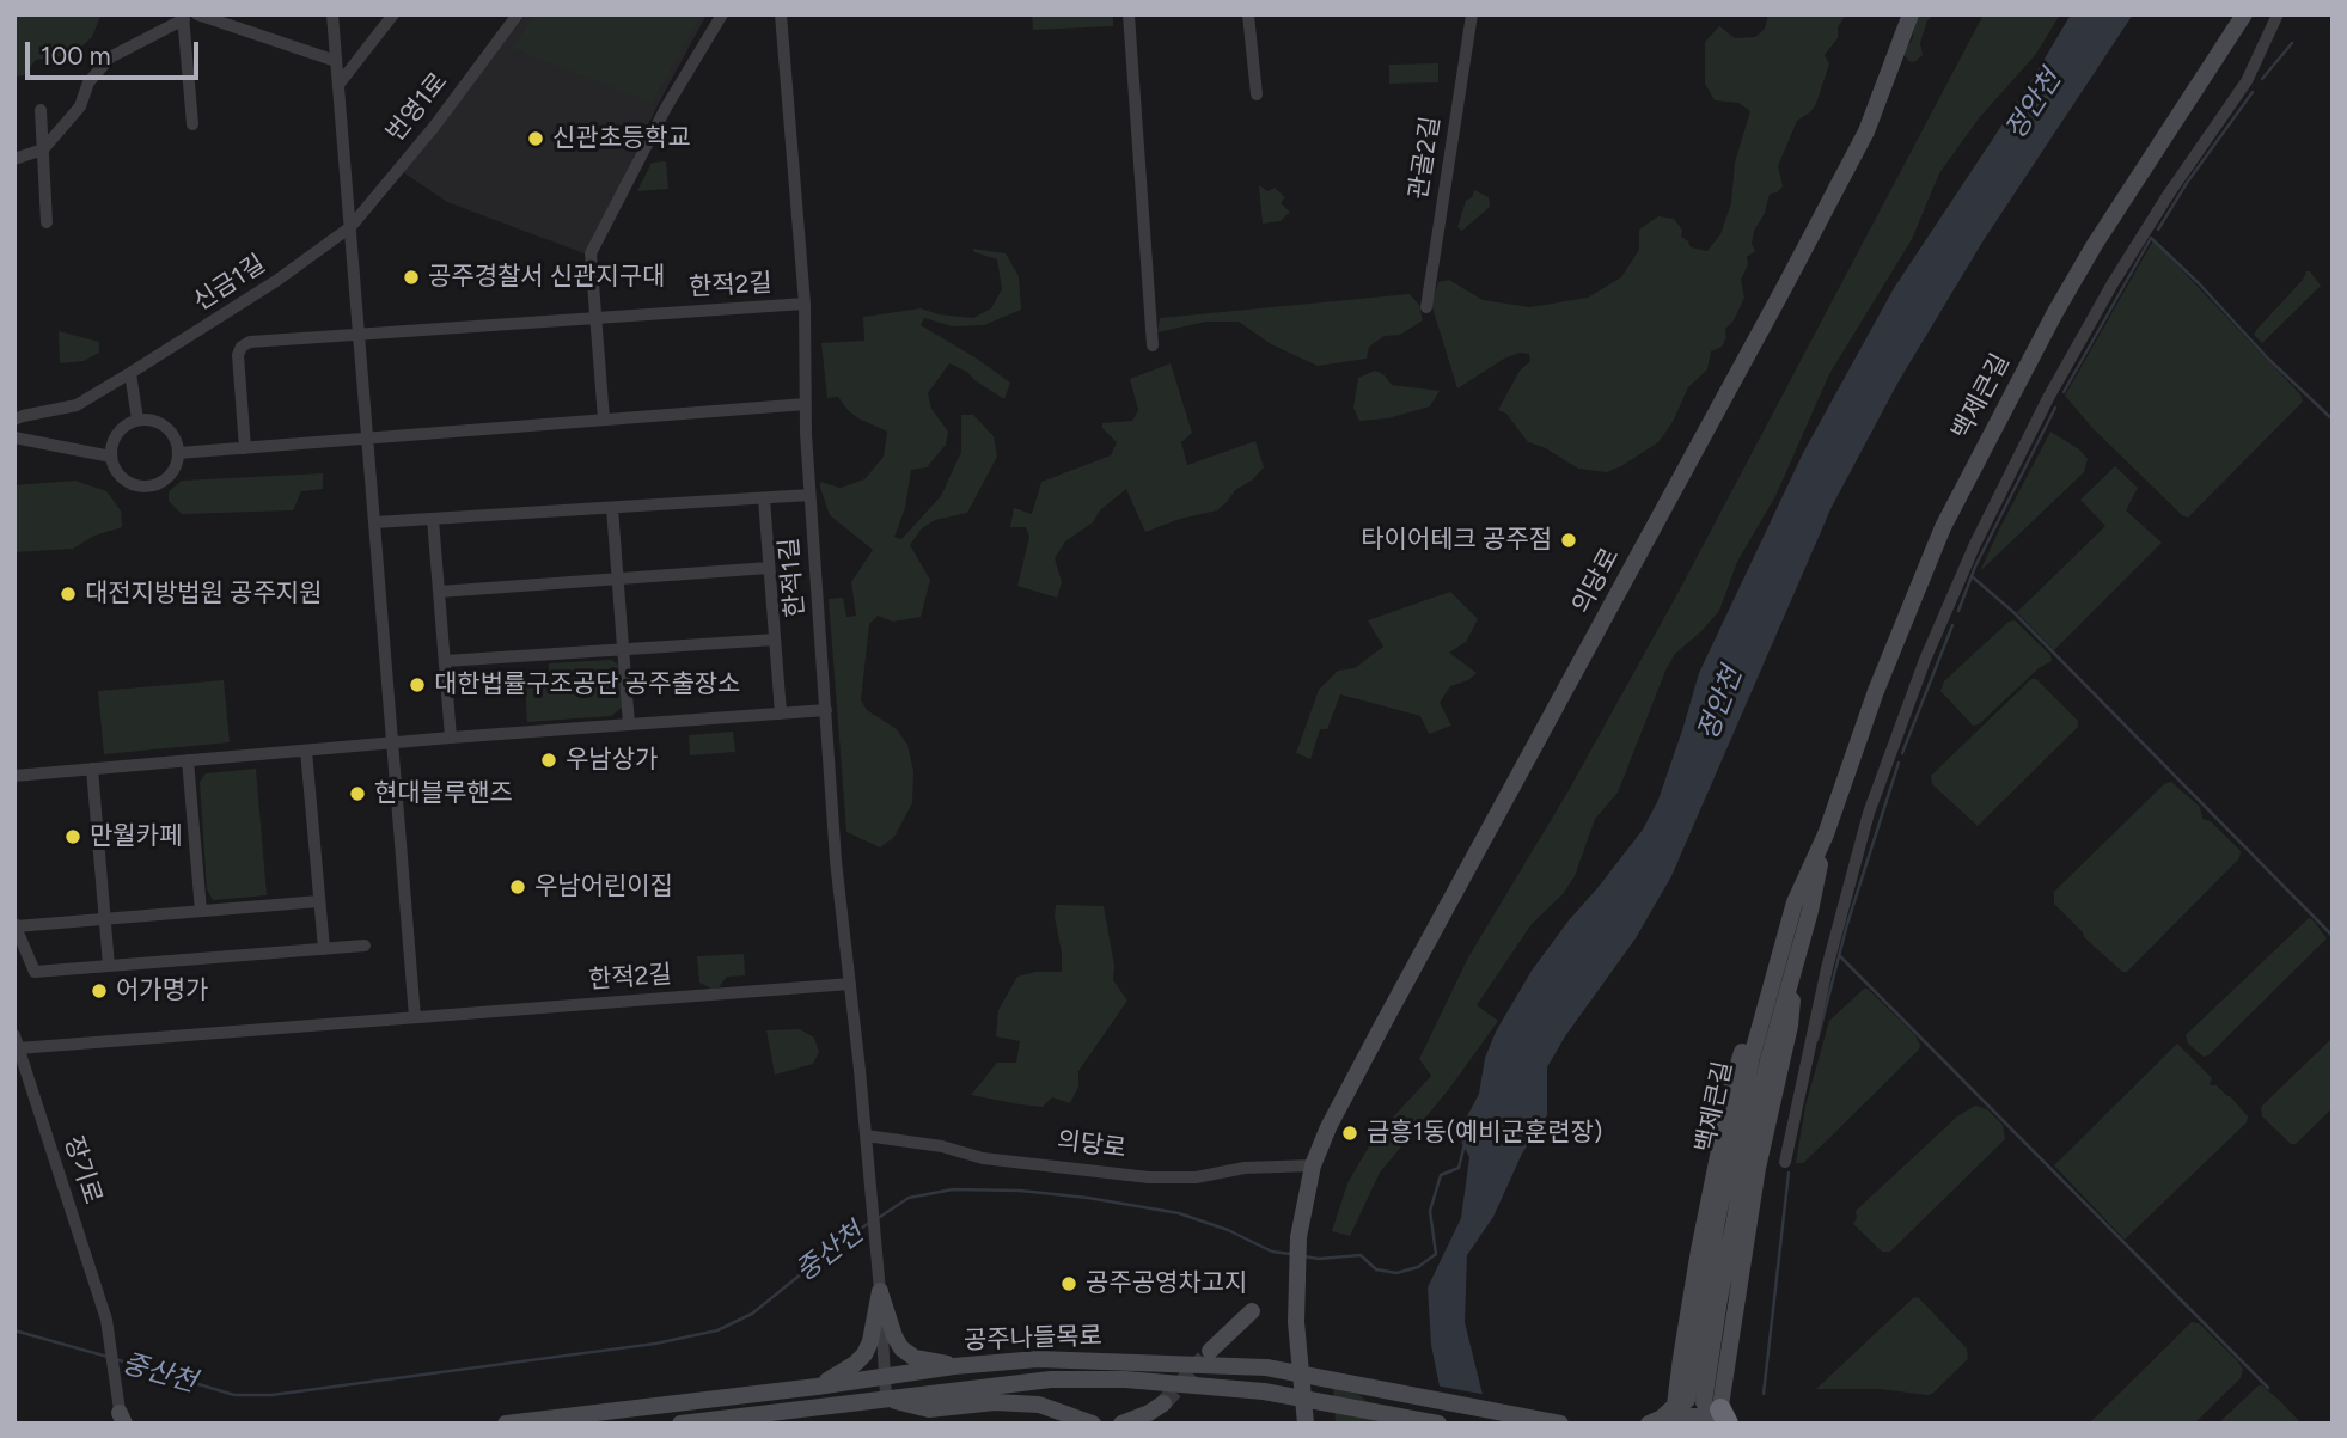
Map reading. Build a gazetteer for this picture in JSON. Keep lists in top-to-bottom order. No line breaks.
{"streets":{"main road":["백제큰길","의당로","공주나들목로"],"street":["번영1로","관골2길","신금1길","한적2길","한적1길","장기로"]},"crossings":[["번영1로","신금1길"],["한적2길","한적1길"],["한적2길","장기로"],["한적1길","의당로"],["한적1길","공주나들목로"]],"water":["정안천","중산천"],"places":["신관초등학교","공주경찰서 신관지구대","타이어테크 공주점","대전지방법원 공주지원","대한법률구조공단 공주출장소","우남상가","현대블루핸즈","만월카페","우남어린이집","어가명가","금흥1동(예비군훈련장)","공주공영차고지"],"scale_bar":"100 m"}
